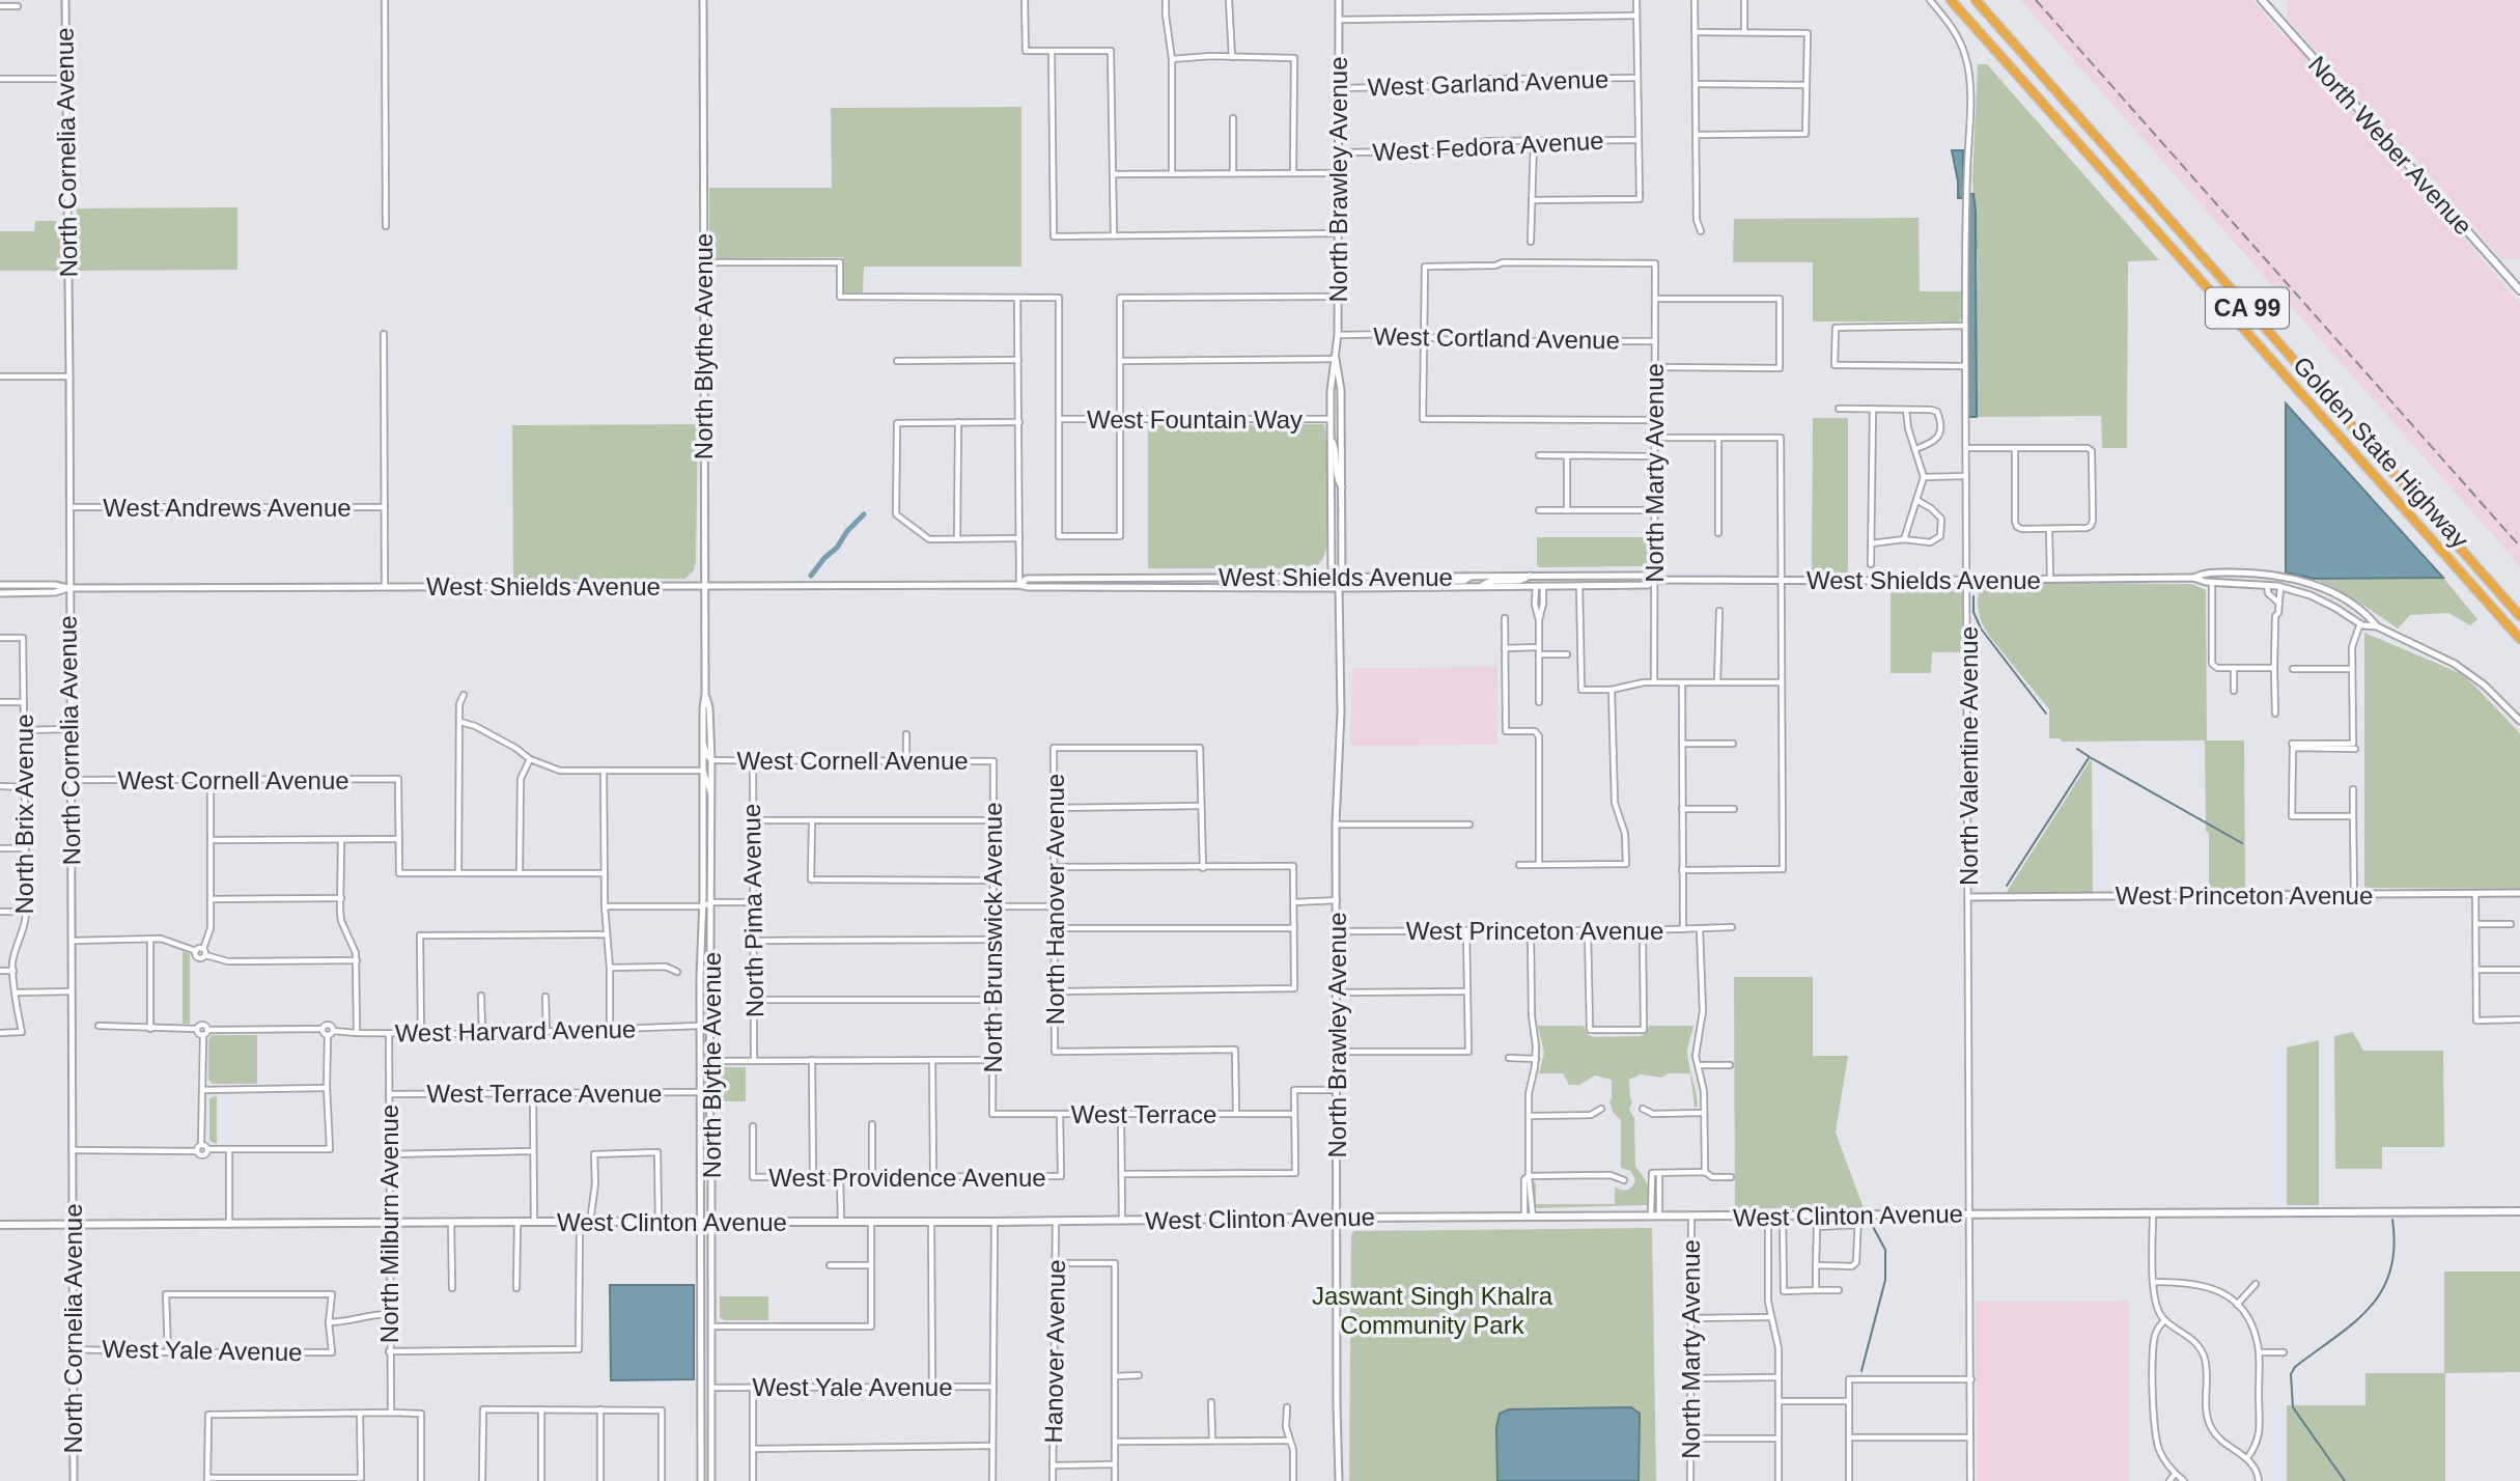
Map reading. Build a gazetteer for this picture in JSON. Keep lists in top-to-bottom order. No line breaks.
{"streets":{"highway":["CA 99","Golden State Highway"],"main road":["North Weber Avenue","West Clinton Avenue"],"street":["West Garland Avenue","West Fedora Avenue","North Cornelia Avenue","North Brawley Avenue","West Cortland Avenue","North Blythe Avenue","West Fountain Way","North Marty Avenue","West Andrews Avenue","West Shields Avenue","North Valentine Avenue","West Cornell Avenue","North Brix Avenue","West Princeton Avenue","North Hanover Avenue","North Pima Avenue","North Brunswick Avenue","West Harvard Avenue","West Terrace Avenue","West Terrace","West Providence Avenue","North Milburn Avenue","West Yale Avenue","Hanover Avenue"]},"crossings":[["West Garland Avenue","North Brawley Avenue"],["West Fedora Avenue","North Brawley Avenue"],["North Cornelia Avenue","West Andrews Avenue"],["North Cornelia Avenue","West Shields Avenue"],["North Cornelia Avenue","West Cornell Avenue"],["North Cornelia Avenue","West Clinton Avenue"],["North Cornelia Avenue","West Yale Avenue"],["North Brawley Avenue","West Cortland Avenue"],["North Brawley Avenue","West Fountain Way"],["North Brawley Avenue","West Shields Avenue"],["North Brawley Avenue","West Princeton Avenue"],["North Brawley Avenue","West Clinton Avenue"],["West Cortland Avenue","North Marty Avenue"],["North Blythe Avenue","West Shields Avenue"],["North Blythe Avenue","West Cornell Avenue"],["North Blythe Avenue","West Harvard Avenue"],["North Blythe Avenue","West Terrace Avenue"],["North Blythe Avenue","West Clinton Avenue"],["North Blythe Avenue","West Yale Avenue"],["North Marty Avenue","West Shields Avenue"],["North Marty Avenue","West Clinton Avenue"],["West Shields Avenue","North Valentine Avenue"],["North Valentine Avenue","West Princeton Avenue"],["North Valentine Avenue","West Clinton Avenue"],["West Cornell Avenue","North Pima Avenue"],["West Cornell Avenue","North Brunswick Avenue"],["North Hanover Avenue","West Terrace"],["North Brunswick Avenue","West Terrace"],["West Harvard Avenue","North Milburn Avenue"],["West Terrace Avenue","North Milburn Avenue"],["West Terrace","West Providence Avenue"],["West Clinton Avenue","North Milburn Avenue"],["West Clinton Avenue","Hanover Avenue"],["North Milburn Avenue","West Yale Avenue"]],"parks":["Jaswant Singh Khalra Community Park"]}
